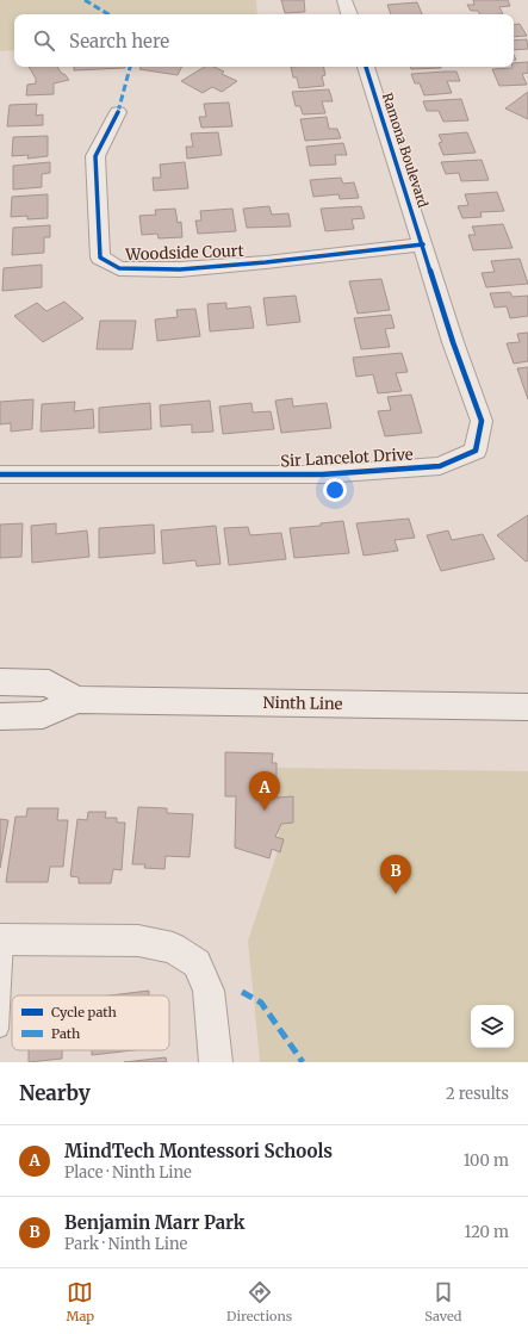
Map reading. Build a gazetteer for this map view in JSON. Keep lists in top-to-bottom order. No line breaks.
{"streets":{"main road":["Ninth Line"],"street":["Ramona Boulevard","Woodside Court","Sir Lancelot Drive"]},"crossings":[["Ramona Boulevard","Woodside Court"],["Ramona Boulevard","Sir Lancelot Drive"],["Woodside Court","Sir Lancelot Drive"]],"legend":["Cycle path","Path"],"page":{"search":"Search here","pins":["A","B"],"heading":["Nearby","2 results"],"list":[{"mark":"A","name":"MindTech Montessori Schools","note":"Place · Ninth Line","value":"100 m"},{"mark":"B","name":"Benjamin Marr Park","note":"Park · Ninth Line","value":"120 m"}],"nav":["Map","Directions","Saved"]}}
